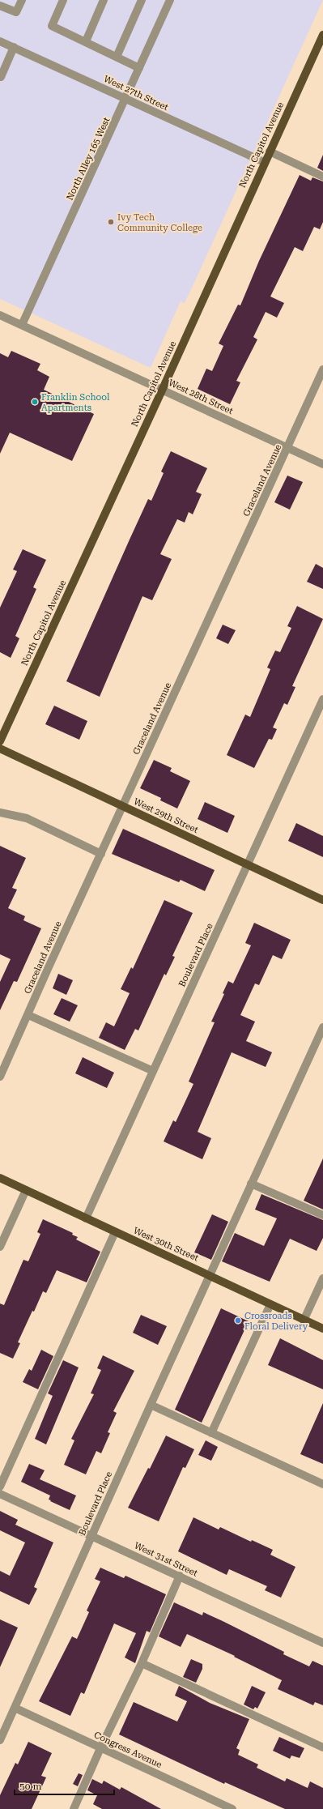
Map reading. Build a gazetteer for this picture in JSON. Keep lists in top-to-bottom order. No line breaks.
{"streets":{"main road":["North Capitol Avenue","West 29th Street","West 30th Street"],"street":["West 27th Street","North Alley 165 West","West 28th Street","Graceland Avenue","Boulevard Place","West 31st Street","Congress Avenue"]},"crossings":[["West 27th Street","North Capitol Avenue"],["West 27th Street","North Alley 165 West"],["North Capitol Avenue","West 28th Street"],["North Alley 165 West","West 28th Street"],["West 28th Street","Graceland Avenue"],["Graceland Avenue","West 29th Street"],["West 29th Street","Boulevard Place"],["Boulevard Place","West 30th Street"],["Boulevard Place","West 31st Street"],["Boulevard Place","Congress Avenue"]],"places":["Ivy Tech Community College","Franklin School Apartments","Crossroads Floral Delivery"],"scale_bar":"50 m"}
